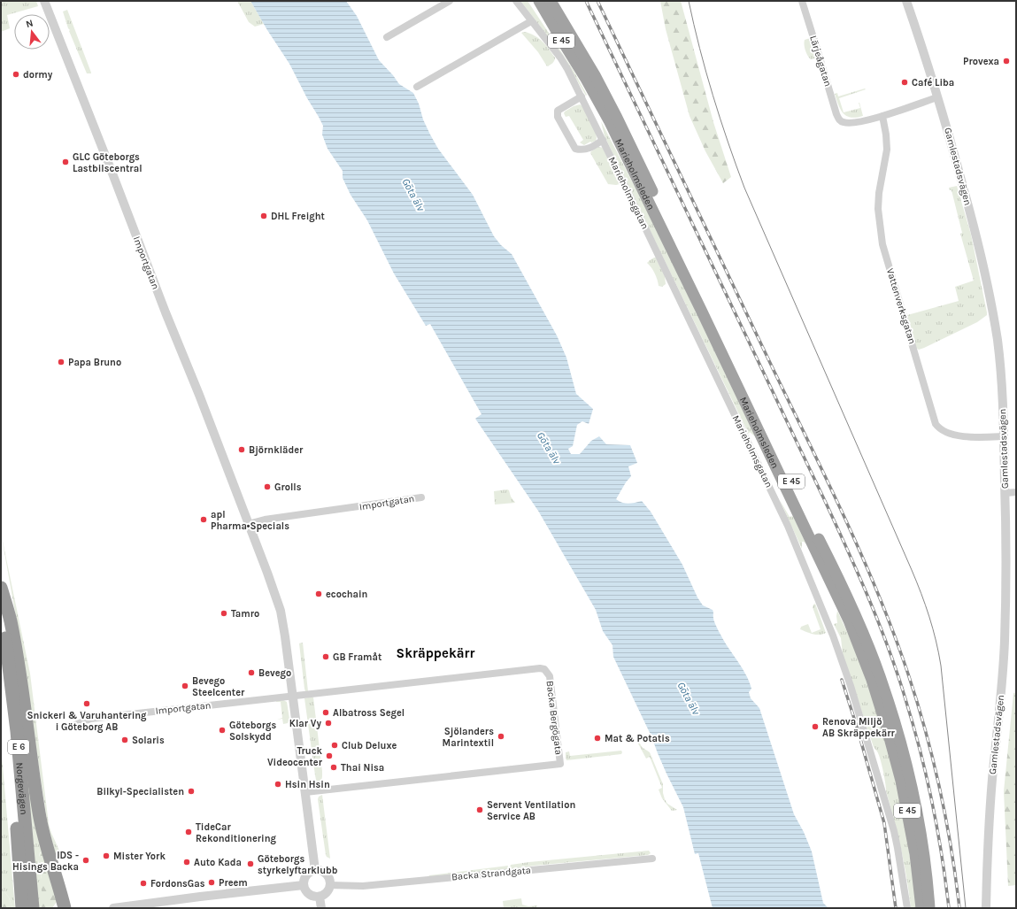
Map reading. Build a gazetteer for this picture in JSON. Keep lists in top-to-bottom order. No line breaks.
{"streets":{"highway":["E 45","Marieholmsleden","E 6","Norgevägen"],"street":["Lärjeågatan","Gamlestadsvägen","Marieholmsgatan","Importgatan","Vattenverksgatan","Backa Bergögata","Backa Strandgata"]},"crossings":[["Lärjeågatan","Vattenverksgatan"],["Gamlestadsvägen","Vattenverksgatan"],["Importgatan","Backa Bergögata"],["Importgatan","Backa Strandgata"]],"districts":["Skräppekärr"],"water":["Göta älv"],"places":["Provexa","dormy","Café Liba","GLC Göteborgs Lastbilscentral","DHL Freight","Papa Bruno","Björnkläder","Grolls","apl Pharma•Specials","ecochain","Tamro","GB Framåt","Bevego","Bevego Steelcenter","Snickeri & Varuhantering i Göteborg AB","Albatross Segel","Klar Vy","Renova Miljö AB Skräppekärr","Göteborgs Solskydd","Sjölanders Marintextil","Mat & Potatis","Solaris","Club Deluxe","Truck Videocenter","Thai Nisa","Hsin Hsin","Bilkyl-Specialisten","Servent Ventilation Service AB","TideCar Rekonditionering","Mister York","IDS - Hisings Backa","Auto Kada","Göteborgs styrkelyftarklubb","Preem","FordonsGas"],"north":"top"}
